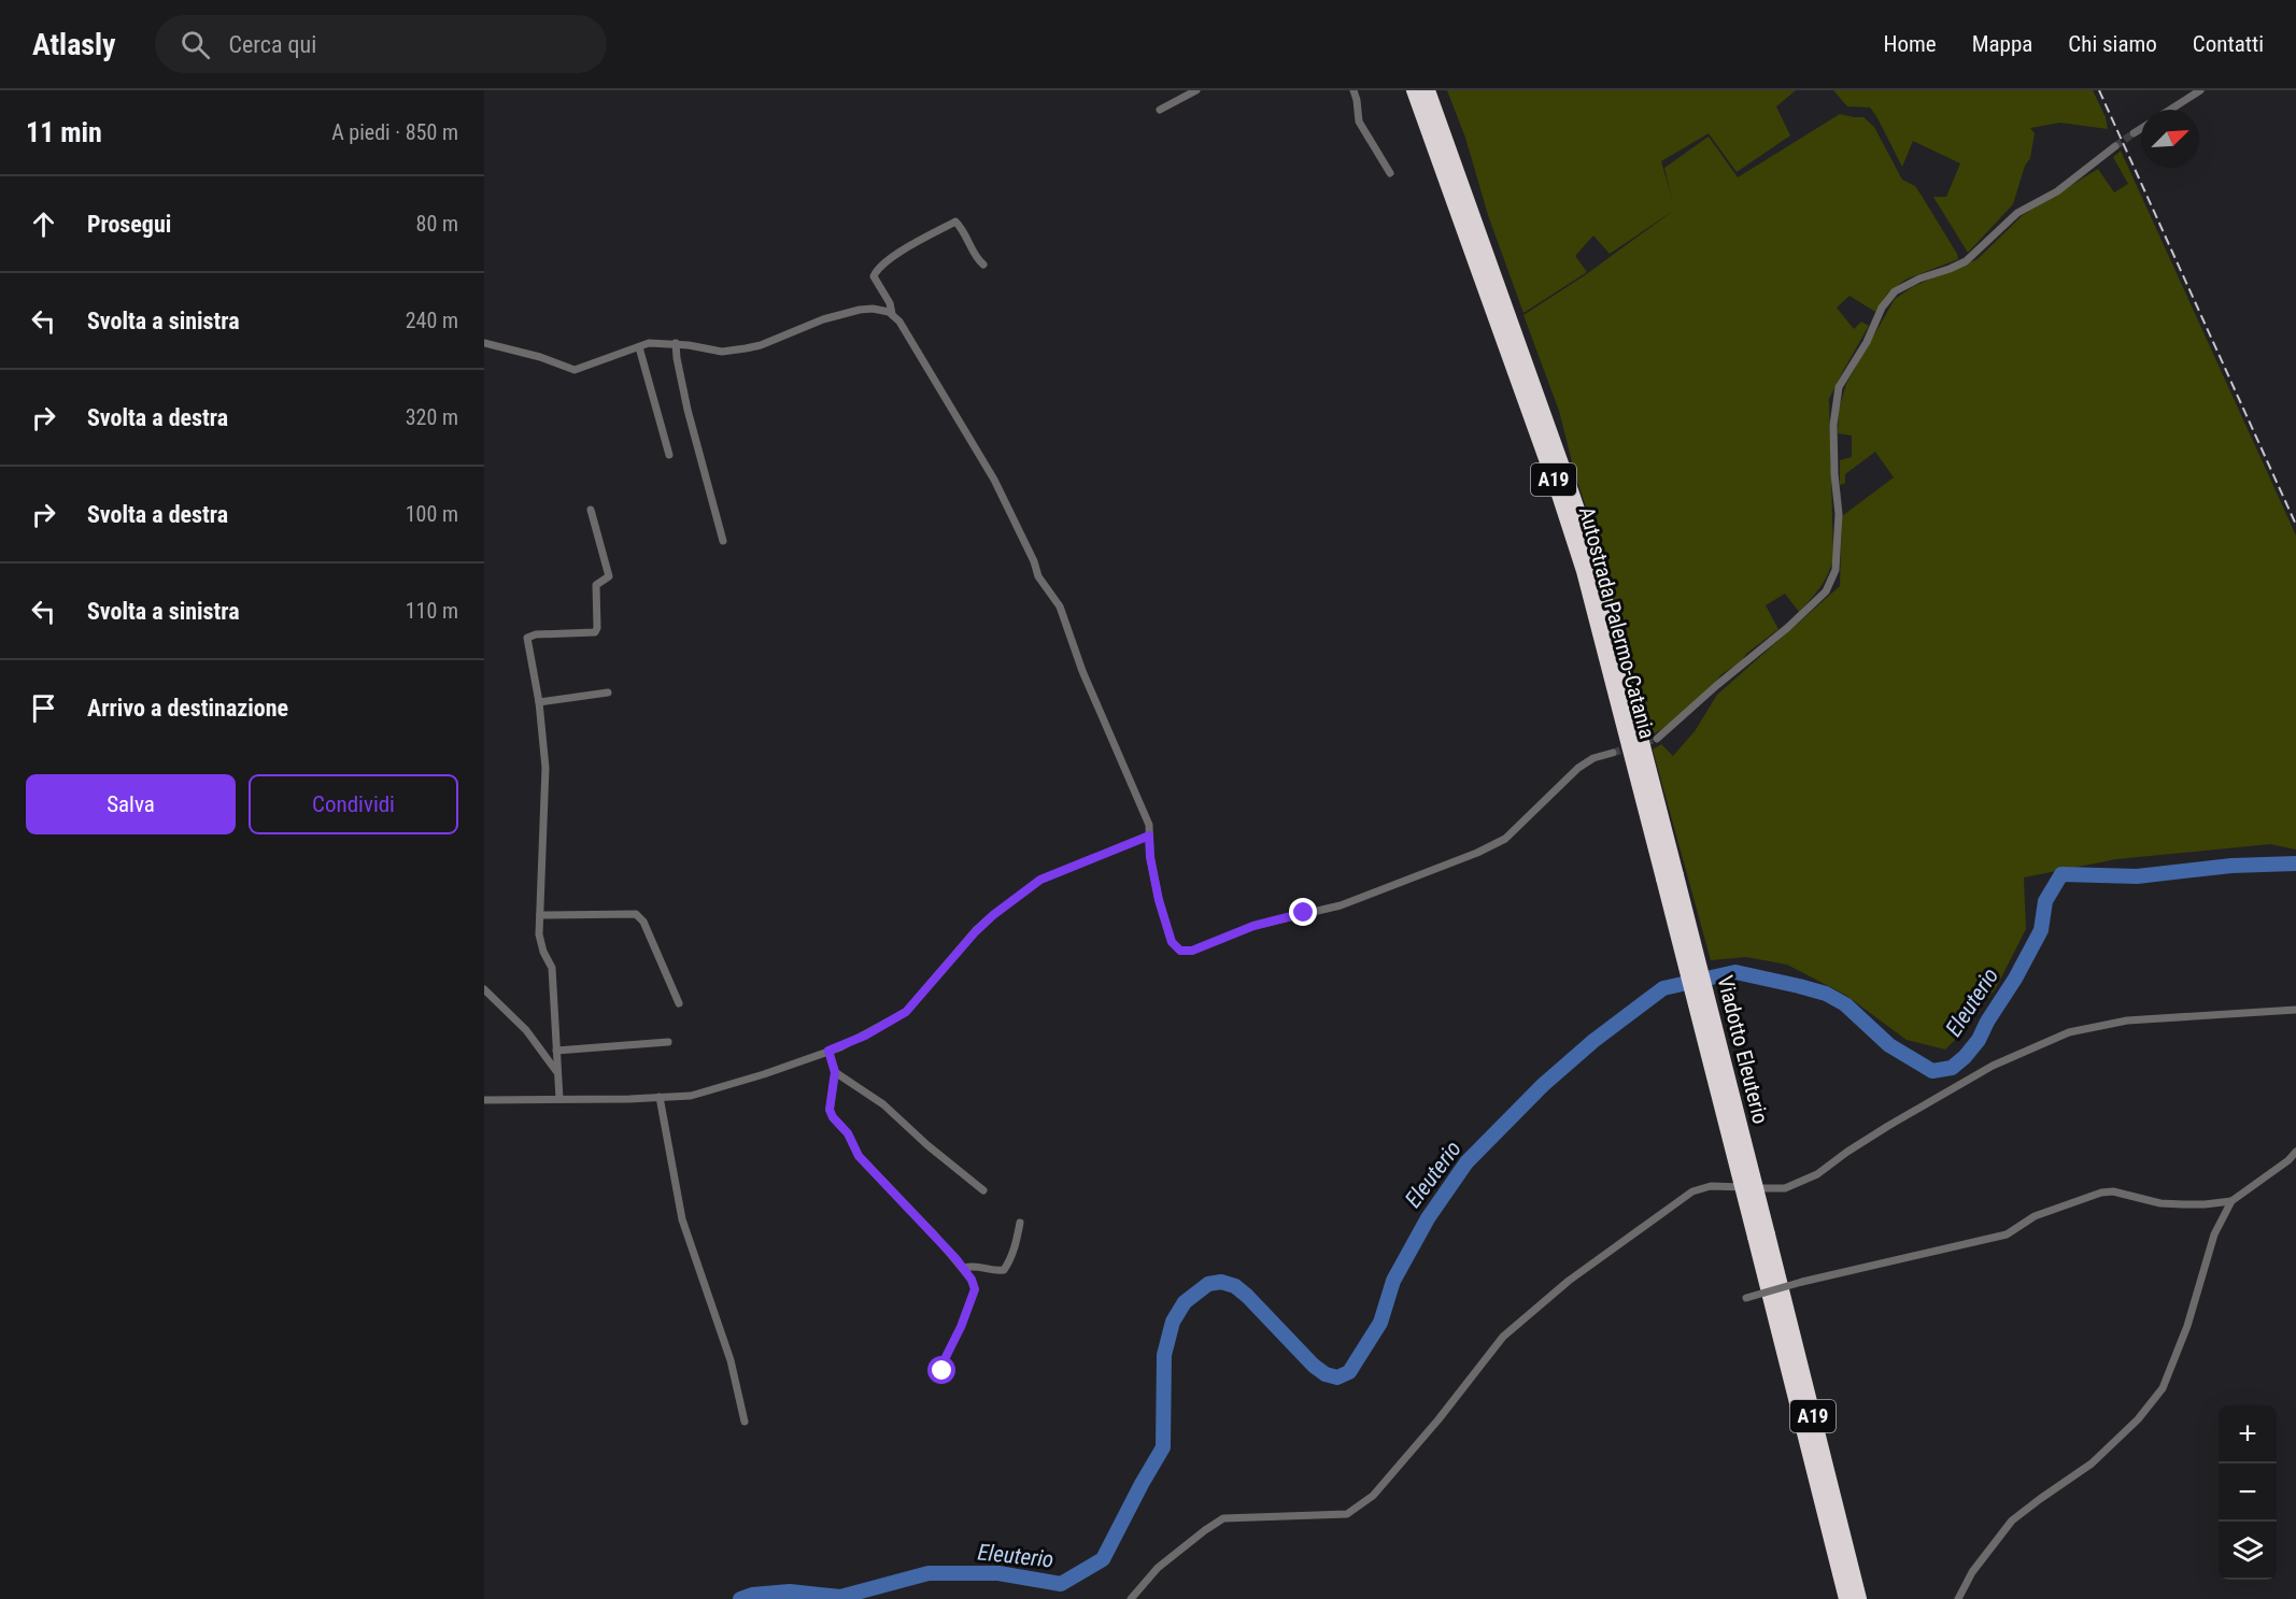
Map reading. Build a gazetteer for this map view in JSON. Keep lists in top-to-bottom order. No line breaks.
{"streets":{"highway":["A19","Autostrada Palermo-Catania","Viadotto Eleuterio"]},"crossings":[["A19","Viadotto Eleuterio"],["Autostrada Palermo-Catania","Viadotto Eleuterio"]],"water":["Eleuterio"],"north":"top right","page":{"header":"Atlasly","search":"Cerca qui","nav":["Home","Mappa","Chi siamo","Contatti"],"heading":["11 min","A piedi · 850 m"],"list":[["Prosegui","80 m"],["Svolta a sinistra","240 m"],["Svolta a destra","320 m"],["Svolta a destra","100 m"],["Svolta a sinistra","110 m"],"Arrivo a destinazione"],"buttons":["Salva","Condividi"],"map_buttons":["+","−"]}}
